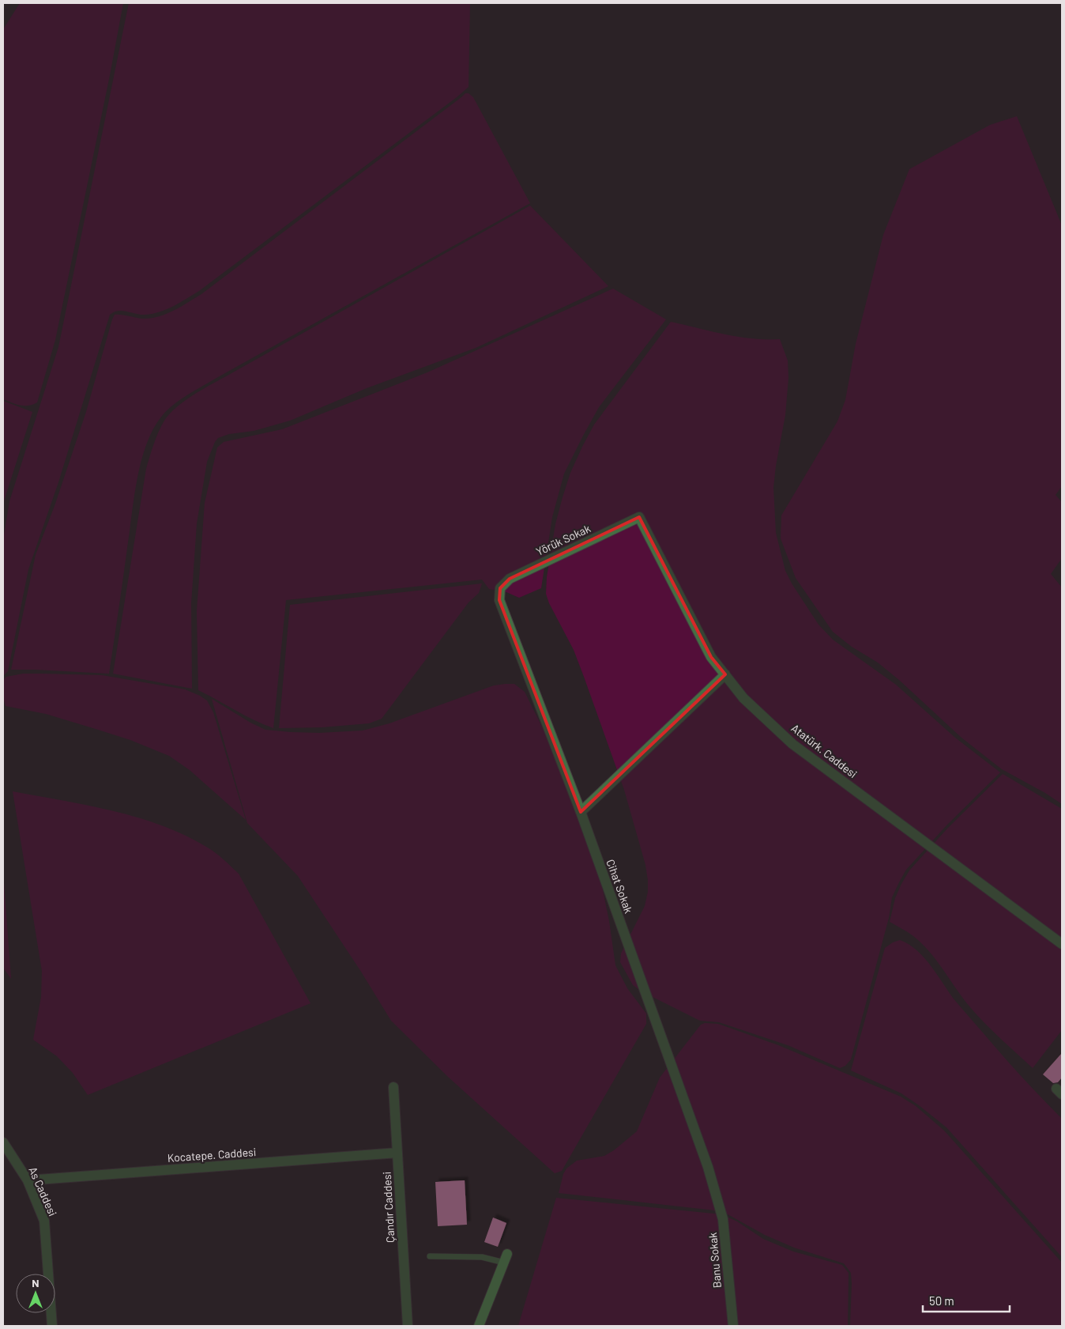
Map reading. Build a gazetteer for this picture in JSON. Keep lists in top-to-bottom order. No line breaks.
{"streets":{"street":["Yörük Sokak","Atatürk. Caddesi","Cihat Sokak","Kocatepe. Caddesi","As Caddesi","Çandır Caddesi","Banu Sokak"]},"crossings":[["Yörük Sokak","Atatürk. Caddesi"],["Yörük Sokak","Cihat Sokak"],["Cihat Sokak","Banu Sokak"],["Kocatepe. Caddesi","As Caddesi"],["Kocatepe. Caddesi","Çandır Caddesi"]],"scale_bar":"50 m","north":"top"}
